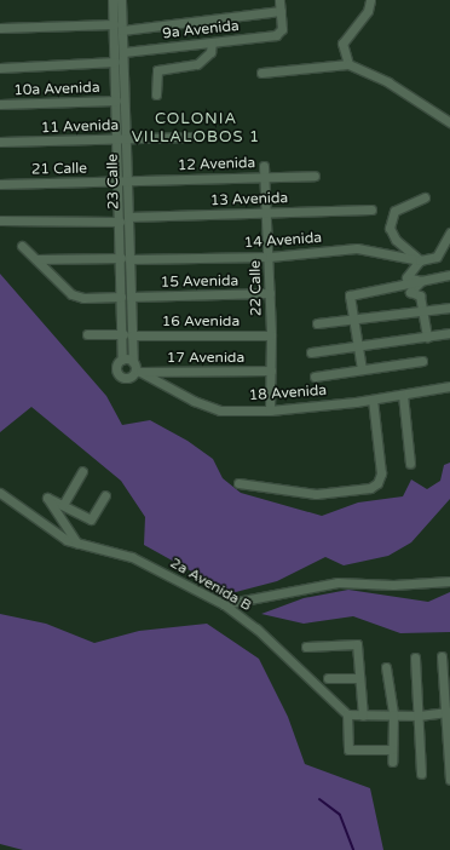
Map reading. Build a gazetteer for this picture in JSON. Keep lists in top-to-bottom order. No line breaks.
{"streets":{"street":["9a Avenida","10a Avenida","11 Avenida","12 Avenida","21 Calle","23 Calle","13 Avenida","14 Avenida","15 Avenida","22 Calle","16 Avenida","17 Avenida","18 Avenida","2a Avenida B"]},"crossings":[["9a Avenida","23 Calle"],["10a Avenida","23 Calle"],["11 Avenida","23 Calle"],["12 Avenida","21 Calle"],["12 Avenida","23 Calle"],["12 Avenida","22 Calle"],["21 Calle","23 Calle"],["23 Calle","13 Avenida"],["23 Calle","14 Avenida"],["23 Calle","15 Avenida"],["23 Calle","16 Avenida"],["23 Calle","17 Avenida"],["23 Calle","18 Avenida"],["13 Avenida","22 Calle"],["14 Avenida","15 Avenida"],["14 Avenida","22 Calle"],["15 Avenida","22 Calle"],["22 Calle","16 Avenida"],["22 Calle","17 Avenida"],["22 Calle","18 Avenida"],["17 Avenida","18 Avenida"]],"districts":["COLONIA VILLALOBOS 1"]}
